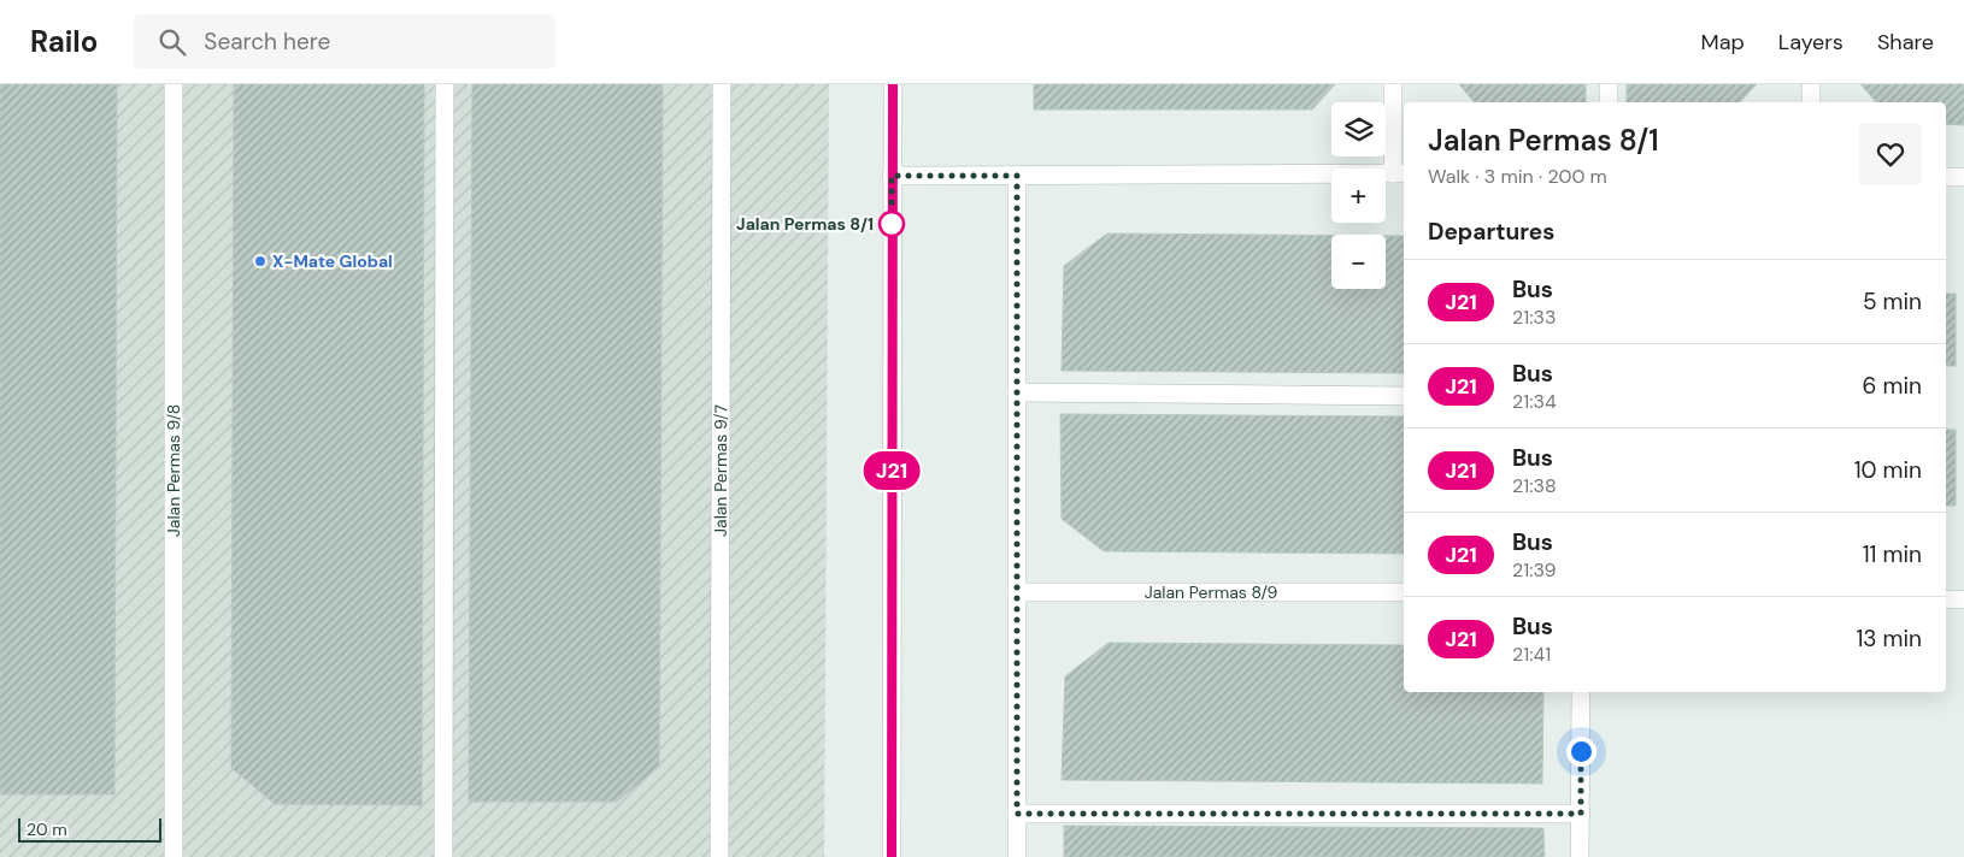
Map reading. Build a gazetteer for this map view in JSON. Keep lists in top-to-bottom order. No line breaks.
{"streets":{"street":["Jalan Permas 9/8","Jalan Permas 9/7","Jalan Permas 8/9"]},"places":["Jalan Permas 8/1","X-Mate Global"],"lines":["bus line J21"],"scale_bar":"20 m","page":{"header":"Railo","search":"Search here","nav":["Map","Layers","Share"],"on_map":"J21","map_buttons":["+","−"],"heading":[["Jalan Permas 8/1","Walk · 3 min · 200 m"],"Departures"],"list":[{"mark":"J21","name":"Bus","note":"21:33","value":"5 min"},{"mark":"J21","name":"Bus","note":"21:34","value":"6 min"},{"mark":"J21","name":"Bus","note":"21:38","value":"10 min"},{"mark":"J21","name":"Bus","note":"21:39","value":"11 min"},{"mark":"J21","name":"Bus","note":"21:41","value":"13 min"}],"scale":"20 m"}}
